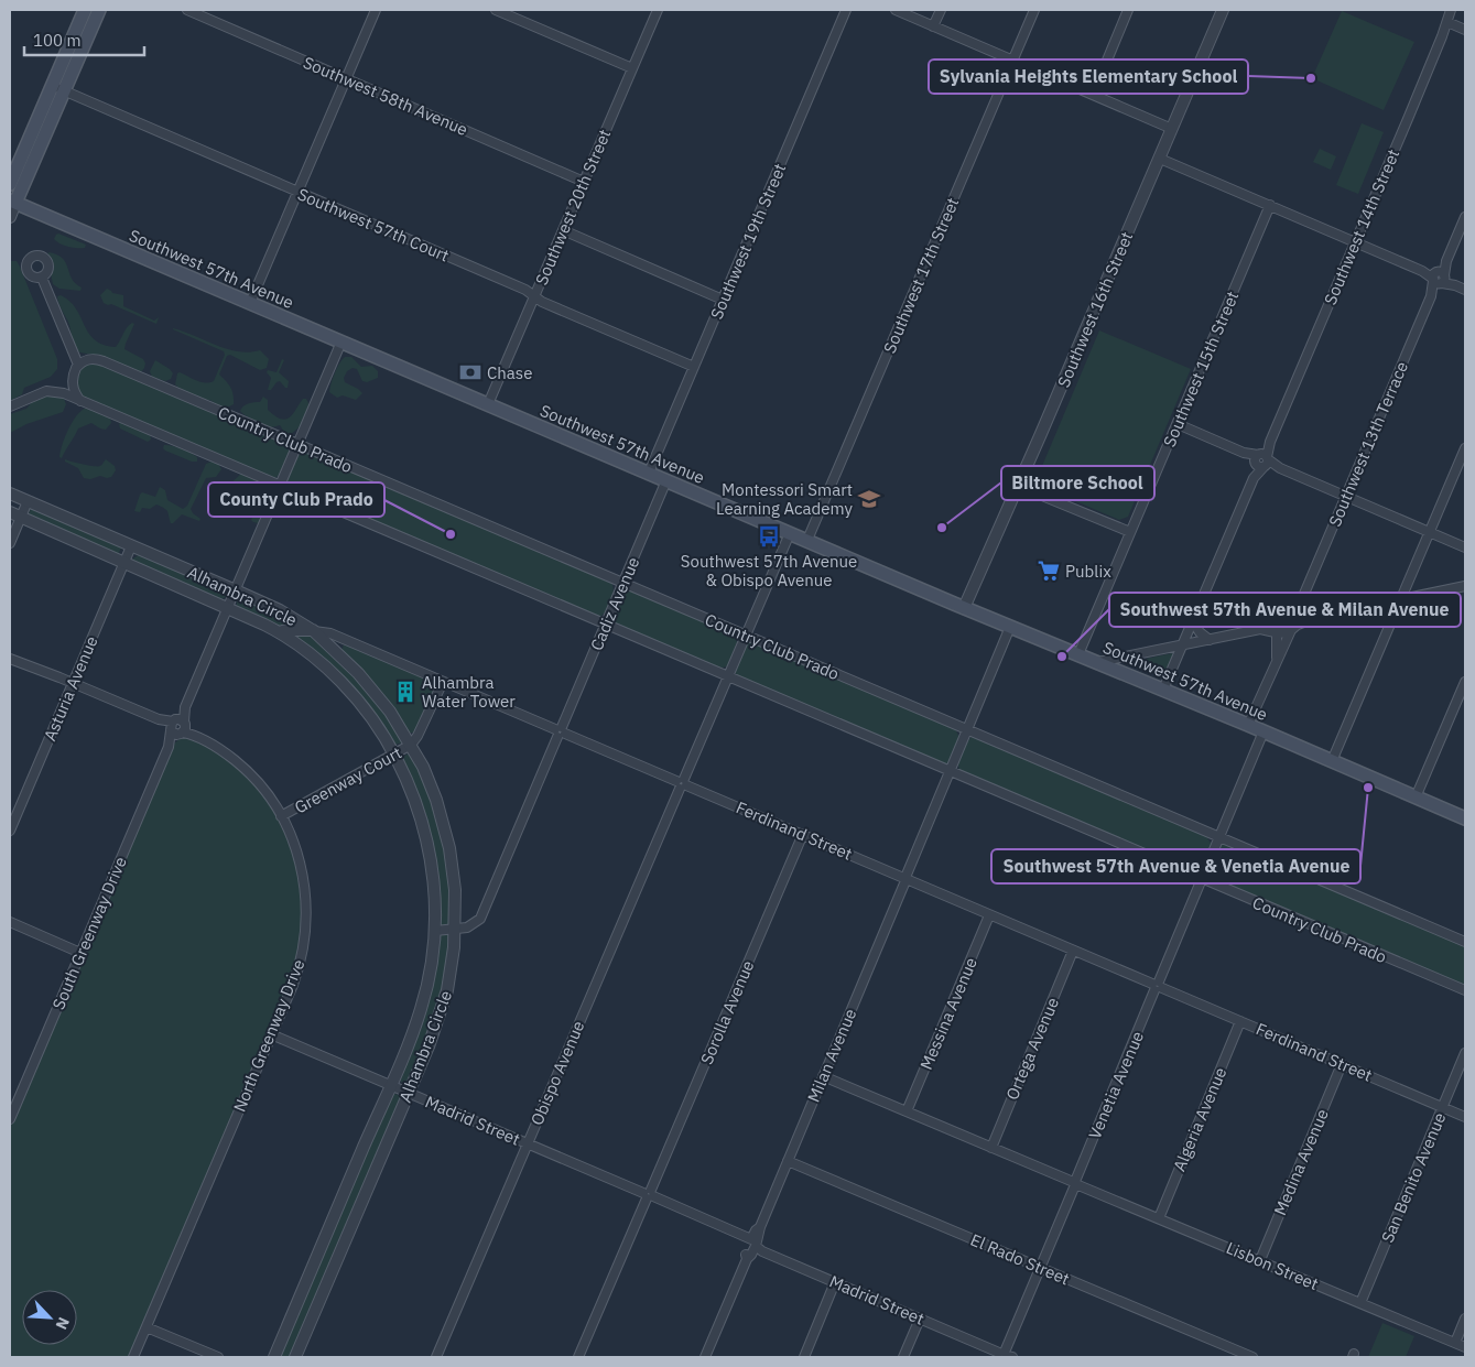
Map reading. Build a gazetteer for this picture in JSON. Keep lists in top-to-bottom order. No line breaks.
{"streets":{"main road":["Southwest 57th Avenue"],"street":["Southwest 58th Avenue","Southwest 20th Street","Southwest 57th Court","Southwest 14th Street","Southwest 19th Street","Southwest 17th Street","Southwest 16th Street","Southwest 15th Street","Country Club Prado","Southwest 13th Terrace","Alhambra Circle","Cadiz Avenue","Asturia Avenue","Greenway Court","Ferdinand Street","South Greenway Drive","Sorolla Avenue","Messina Avenue","North Greenway Drive","Ortega Avenue","Milan Avenue","Obispo Avenue","Venetia Avenue","Algeria Avenue","Madrid Street","Medina Avenue","San Benito Avenue","El Rado Street","Lisbon Street"]},"crossings":[["Southwest 58th Avenue","Southwest 20th Street"],["Southwest 20th Street","Southwest 57th Court"],["Southwest 20th Street","Southwest 57th Avenue"],["Southwest 57th Court","Southwest 19th Street"],["Southwest 14th Street","Southwest 57th Avenue"],["Southwest 19th Street","Southwest 57th Avenue"],["Southwest 57th Avenue","Southwest 17th Street"],["Southwest 57th Avenue","Southwest 16th Street"],["Southwest 57th Avenue","Southwest 15th Street"],["Southwest 57th Avenue","Cadiz Avenue"],["Southwest 57th Avenue","Milan Avenue"],["Southwest 57th Avenue","Obispo Avenue"],["Southwest 57th Avenue","Venetia Avenue"],["Country Club Prado","Cadiz Avenue"],["Country Club Prado","Milan Avenue"],["Country Club Prado","Obispo Avenue"],["Country Club Prado","Venetia Avenue"],["Alhambra Circle","Cadiz Avenue"],["Alhambra Circle","Asturia Avenue"],["Alhambra Circle","Greenway Court"],["Alhambra Circle","Ferdinand Street"],["Alhambra Circle","Madrid Street"],["Cadiz Avenue","Ferdinand Street"],["Asturia Avenue","North Greenway Drive"],["Greenway Court","Ferdinand Street"],["Greenway Court","North Greenway Drive"],["Ferdinand Street","Sorolla Avenue"],["Ferdinand Street","Messina Avenue"],["Ferdinand Street","Ortega Avenue"],["Ferdinand Street","Milan Avenue"],["Ferdinand Street","Obispo Avenue"],["Ferdinand Street","Venetia Avenue"],["Ferdinand Street","Algeria Avenue"],["Ferdinand Street","Medina Avenue"],["Ferdinand Street","San Benito Avenue"],["South Greenway Drive","North Greenway Drive"],["Sorolla Avenue","Madrid Street"],["Messina Avenue","Lisbon Street"],["North Greenway Drive","Madrid Street"],["Ortega Avenue","Lisbon Street"],["Milan Avenue","Madrid Street"],["Milan Avenue","El Rado Street"],["Milan Avenue","Lisbon Street"],["Obispo Avenue","Madrid Street"],["Venetia Avenue","Madrid Street"],["Venetia Avenue","El Rado Street"],["Venetia Avenue","Lisbon Street"],["Algeria Avenue","Lisbon Street"],["Medina Avenue","Lisbon Street"],["San Benito Avenue","Lisbon Street"]],"places":{"other":["Sylvania Heights Elementary School","Biltmore School","County Club Prado","Southwest 57th Avenue & Milan Avenue","Southwest 57th Avenue & Venetia Avenue"],"bank":["Chase"],"school or university":["Montessori Smart Learning Academy"],"bus stop":["Southwest 57th Avenue & Obispo Avenue"],"supermarket":["Publix"],"building":["Alhambra Water Tower"]},"scale_bar":"100 m","north":"bottom right"}
